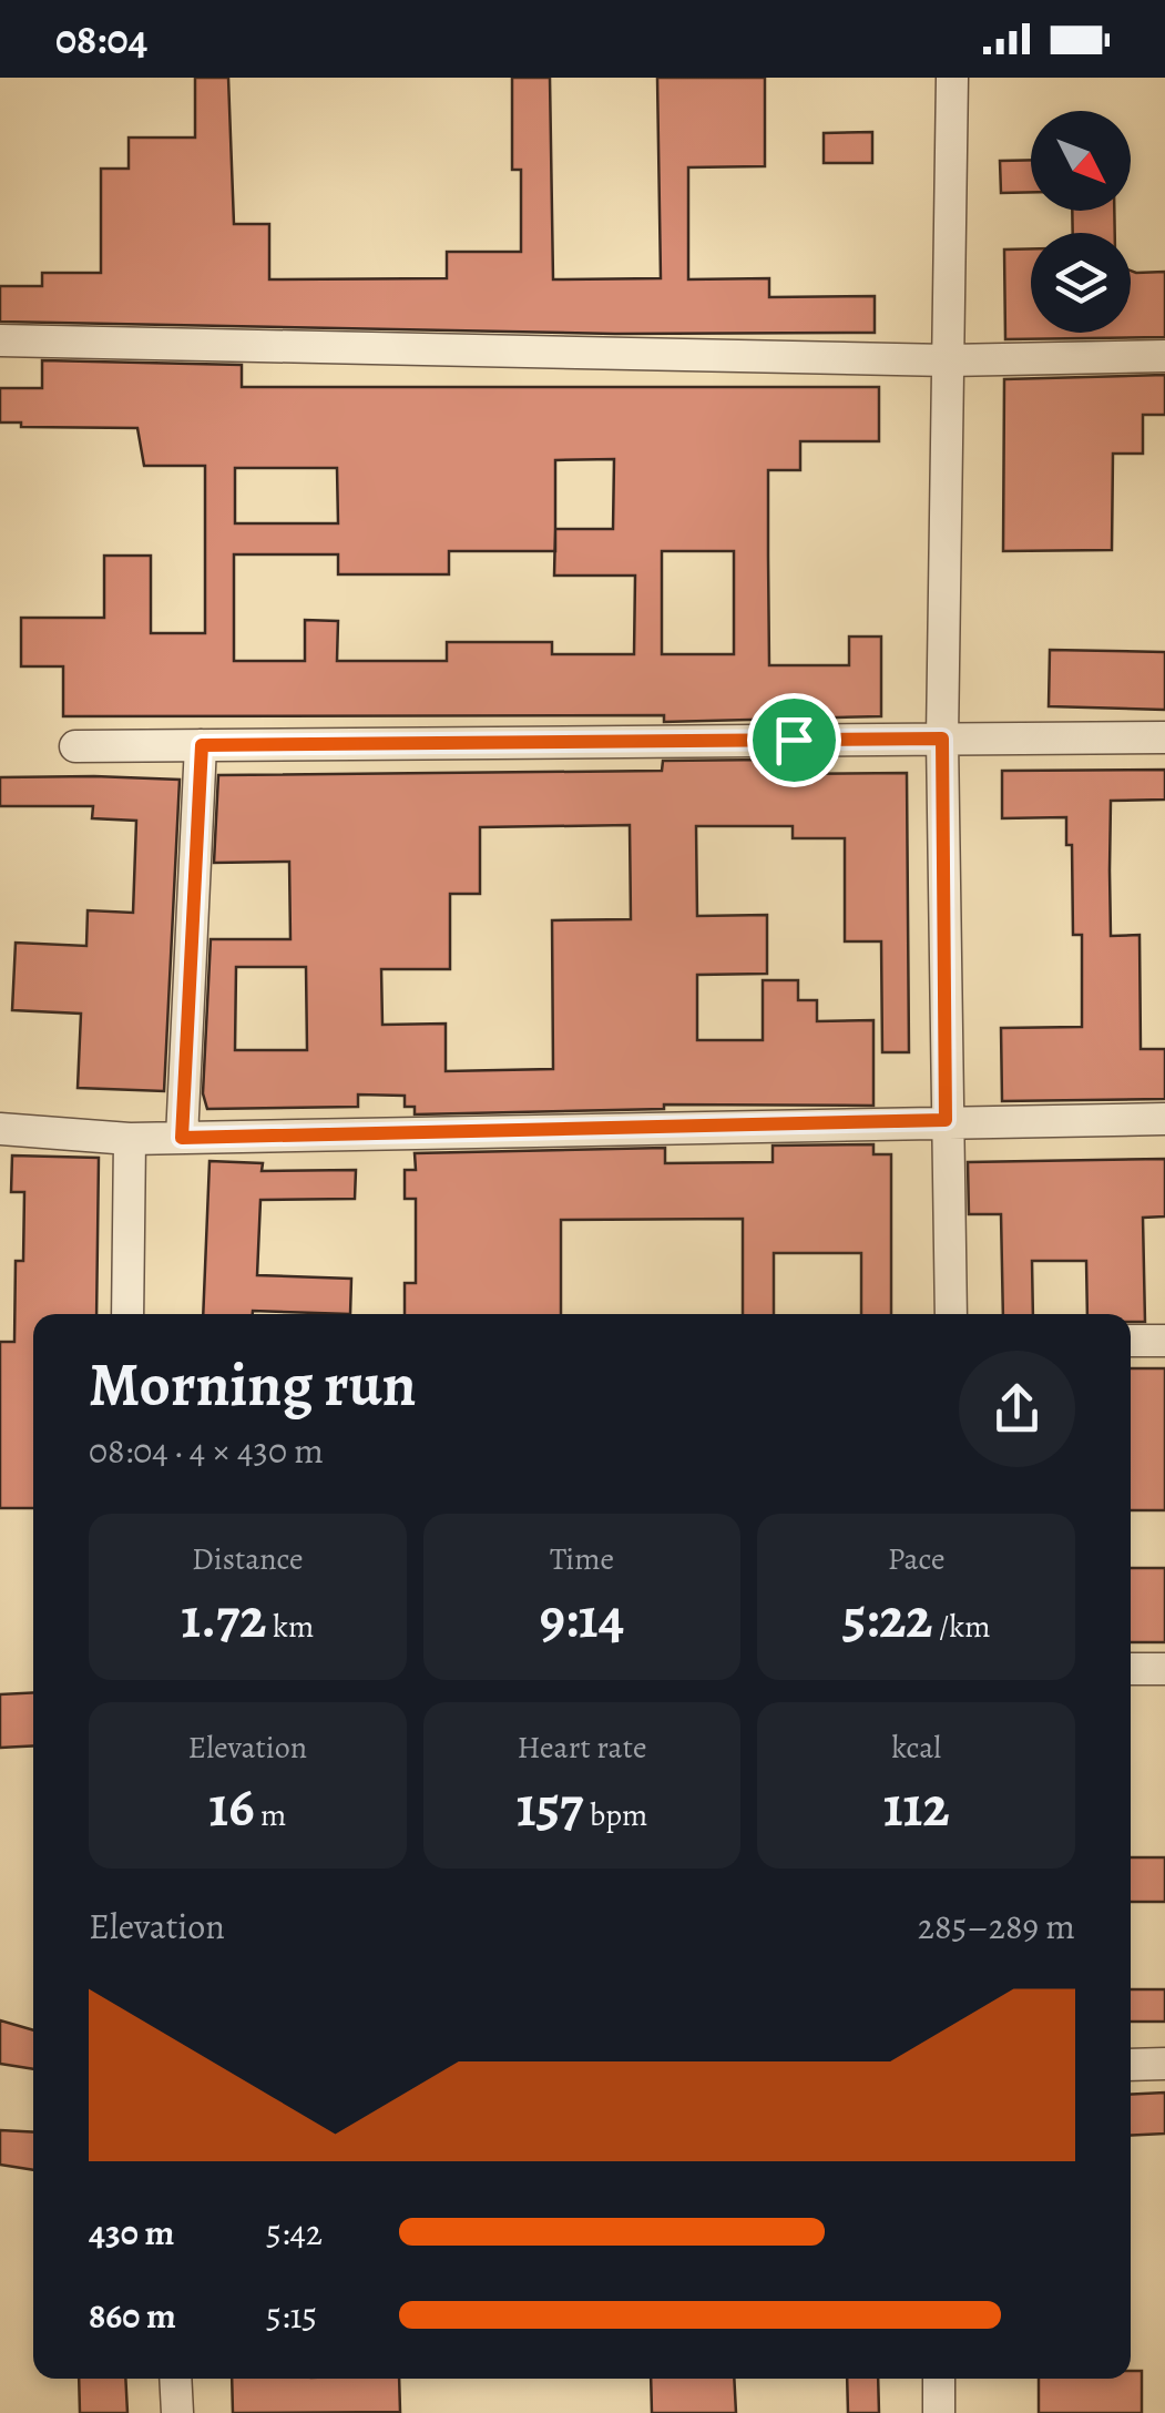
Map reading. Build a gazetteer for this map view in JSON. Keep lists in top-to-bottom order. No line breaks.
{"north":"bottom right","page":{"status":"08:04","heading":["Morning run","08:04 · 4 × 430 m"],"stats":[["Distance","1.72 km"],["Time","9:14"],["Pace","5:22 /km"],["Elevation","16 m"],["Heart rate","157 bpm"],["kcal","112"]],"chart":["Elevation","285–289 m"],"list":[{"name":"430 m","note":"5:42"},{"name":"860 m","note":"5:15"}]}}
